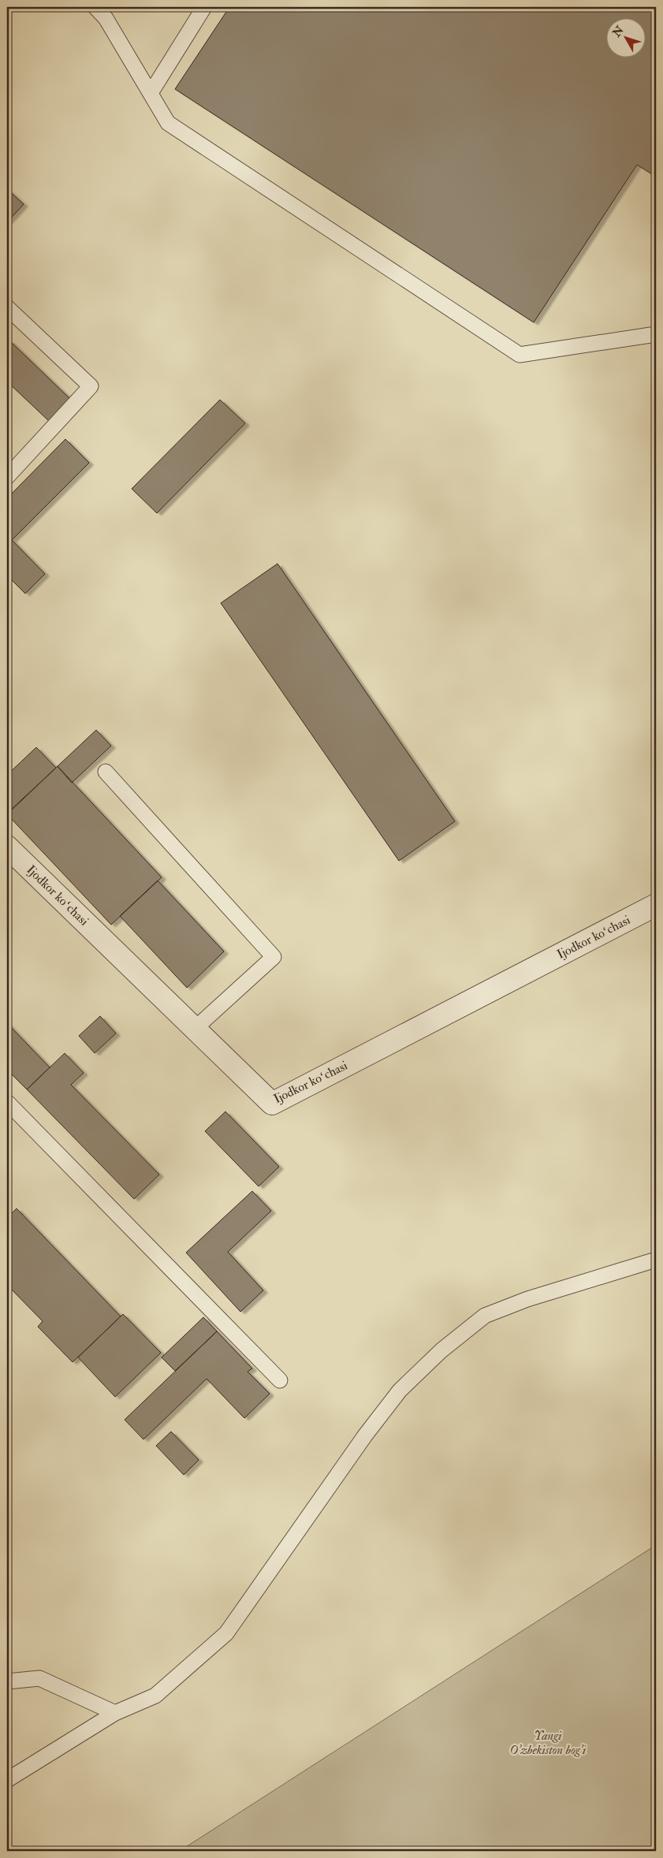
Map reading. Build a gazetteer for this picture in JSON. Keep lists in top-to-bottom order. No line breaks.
{"streets":{"street":["Ijodkor koʻchasi"]},"parks":["Yangi O'zbekiston bog'i"],"north":"top left"}
